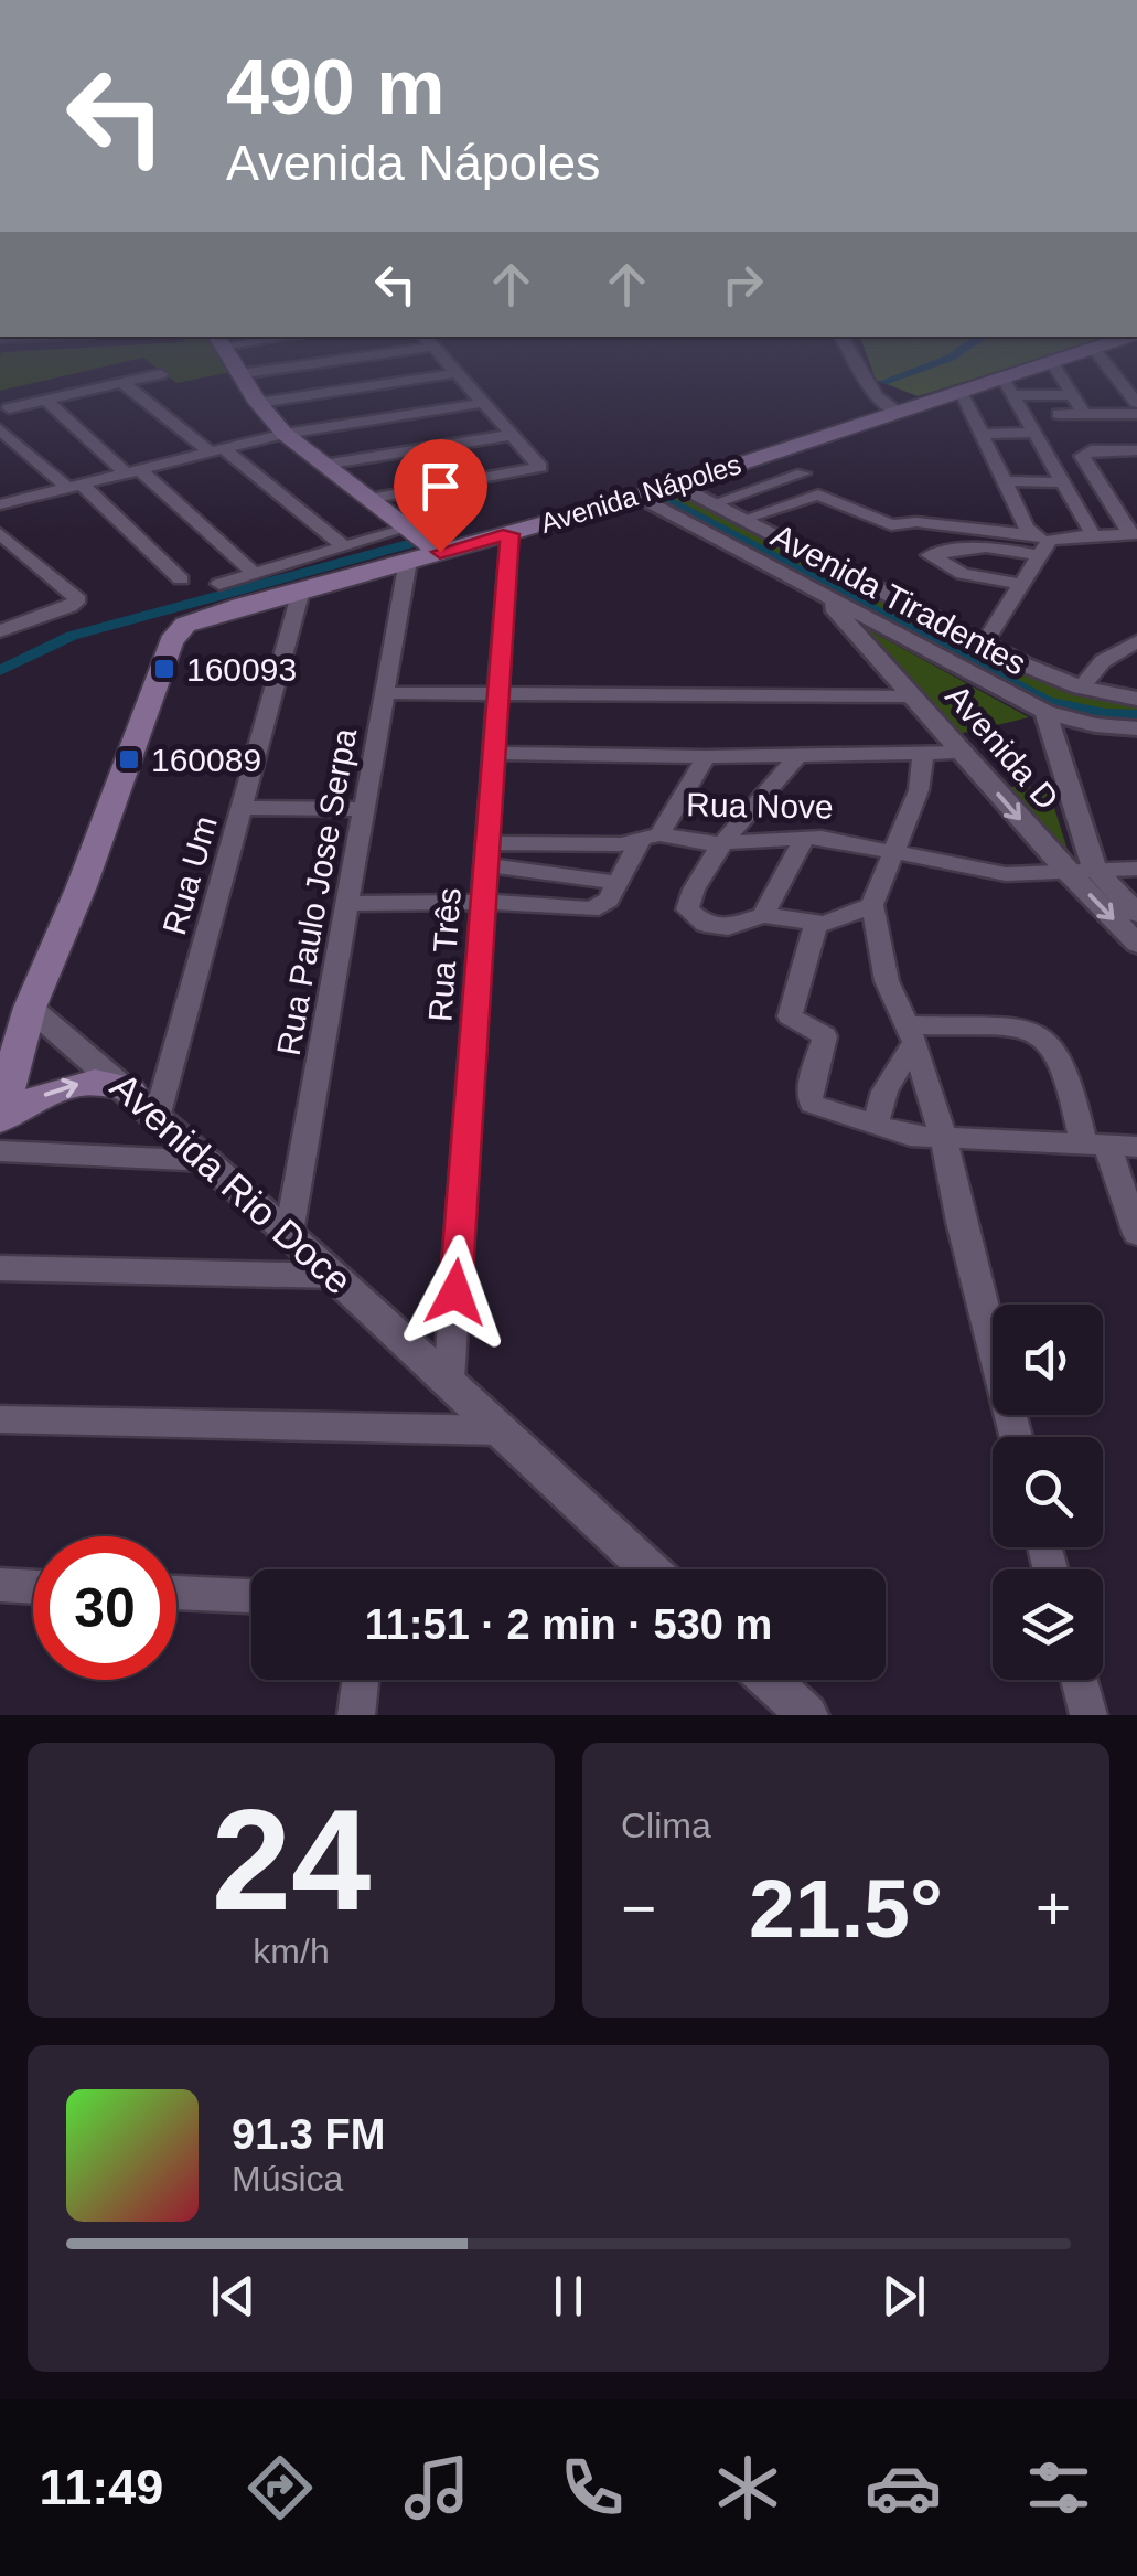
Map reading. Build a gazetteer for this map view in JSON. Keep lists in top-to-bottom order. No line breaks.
{"streets":{"main road":["Avenida Nápoles"],"street":["Avenida Tiradentes","Avenida D","Rua Nove","Rua Um","Rua Paulo Jose Serpa","Rua Três","Avenida Rio Doce"]},"crossings":[["Avenida Nápoles","Avenida Tiradentes"],["Avenida Nápoles","Rua Um"],["Avenida Nápoles","Rua Paulo Jose Serpa"],["Avenida Nápoles","Rua Três"],["Avenida Nápoles","Avenida Rio Doce"],["Avenida Tiradentes","Avenida D"],["Avenida D","Rua Nove"],["Rua Nove","Rua Três"],["Rua Um","Avenida Rio Doce"],["Rua Paulo Jose Serpa","Avenida Rio Doce"],["Rua Três","Avenida Rio Doce"]],"places":{"transit":["160093","160089"]},"page":{"turn":["490 m","Avenida Nápoles"],"limit":"30","trip":"11:51 · 2 min · 530 m","tile":[["24","km/h"],"Clima"],"heat":["−","21.5°","+"],"song":["91.3 FM","Música"],"tabs":"11:49"}}
